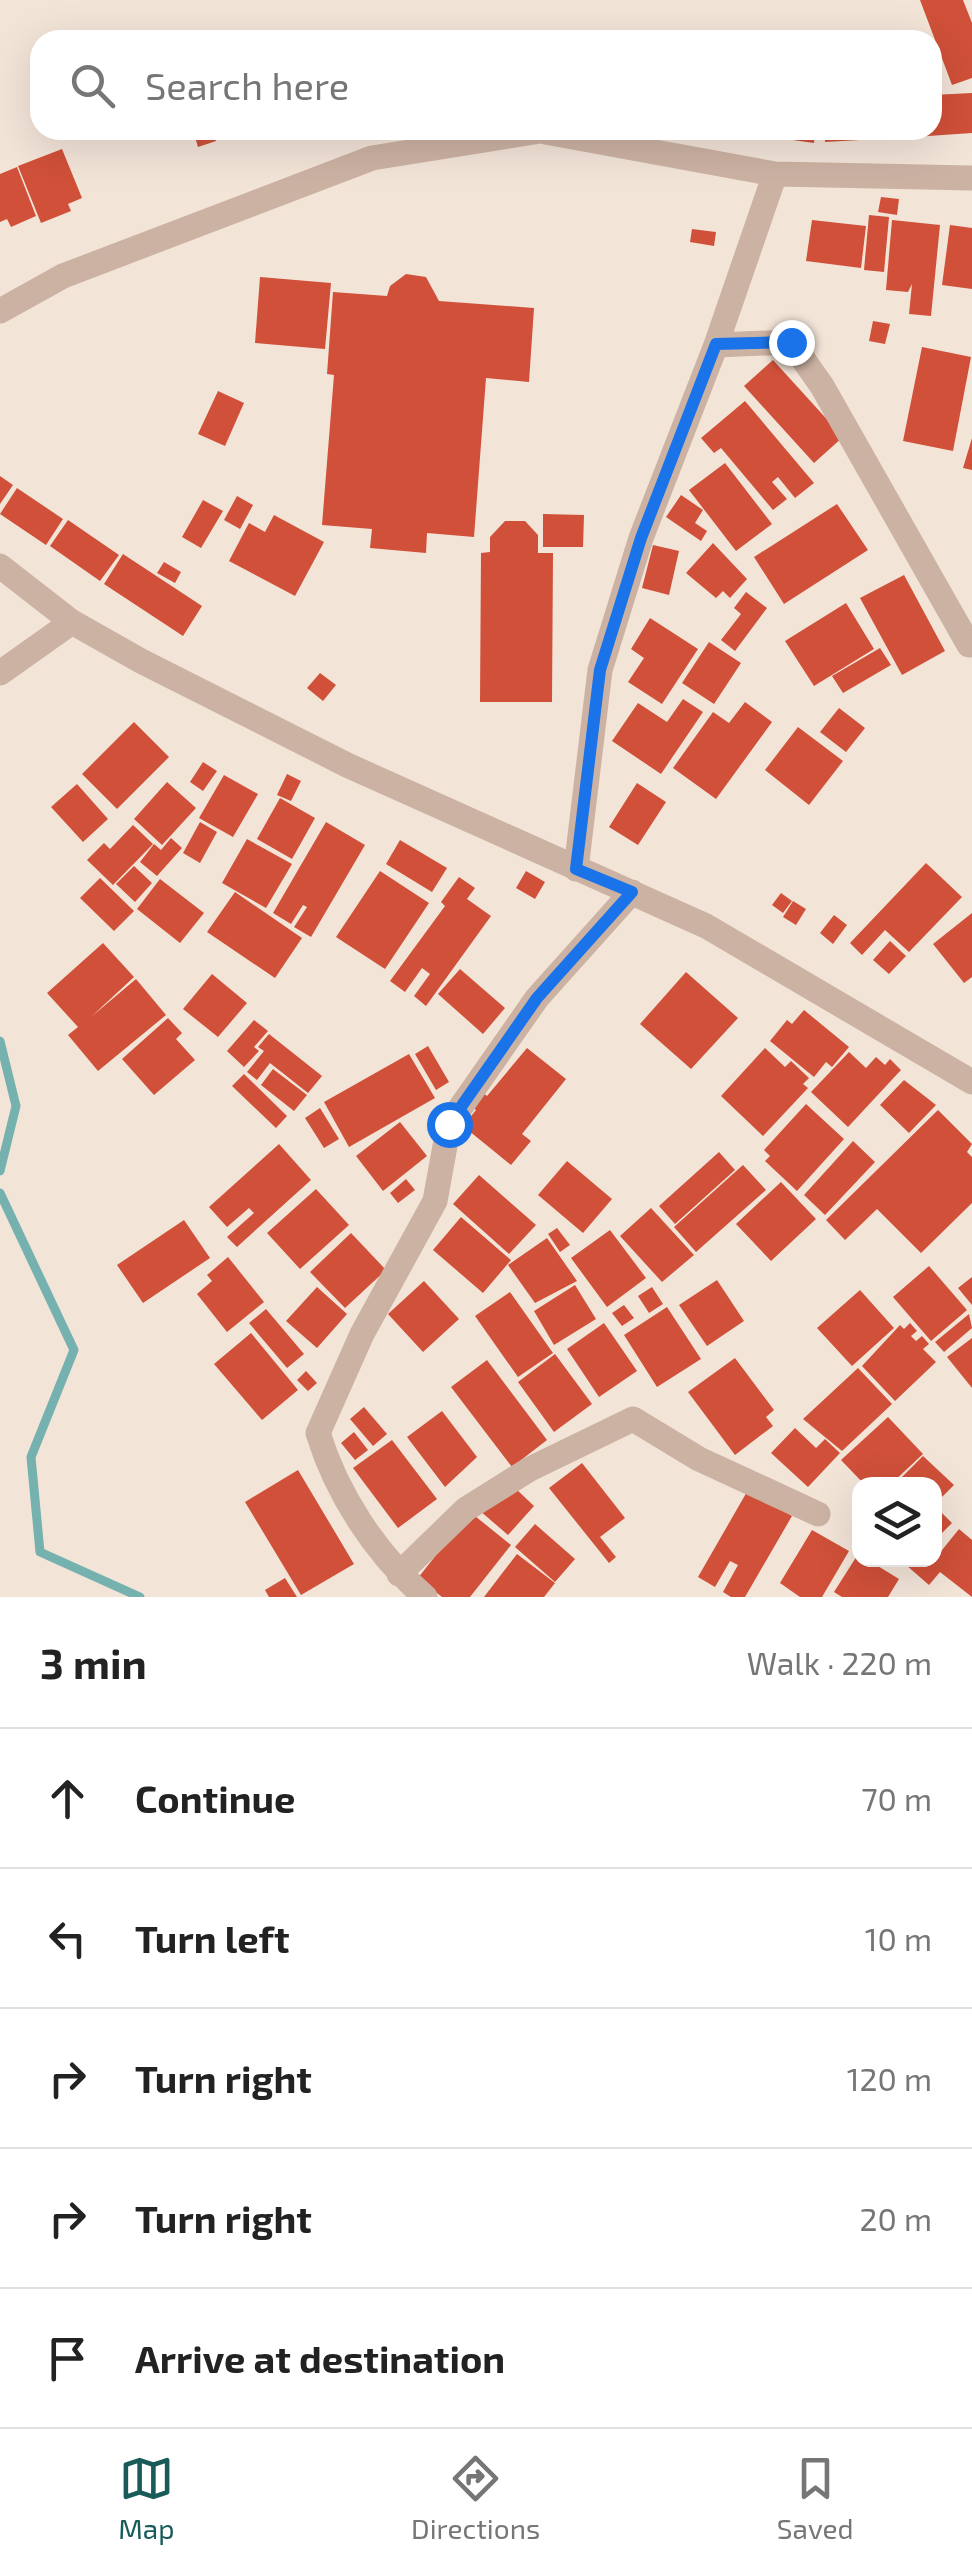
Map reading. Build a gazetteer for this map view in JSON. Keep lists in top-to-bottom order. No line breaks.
{"page":{"search":"Search here","heading":["3 min","Walk · 220 m"],"list":[["Continue","70 m"],["Turn left","10 m"],["Turn right","120 m"],["Turn right","20 m"],"Arrive at destination"],"nav":["Map","Directions","Saved"]}}
